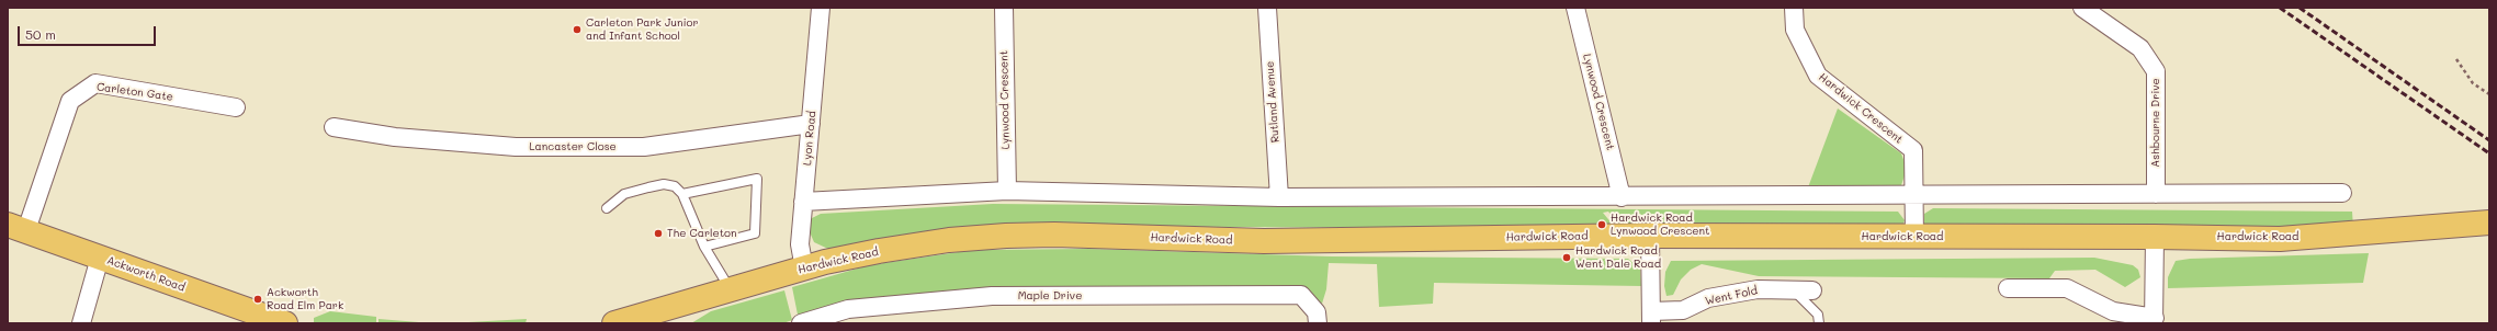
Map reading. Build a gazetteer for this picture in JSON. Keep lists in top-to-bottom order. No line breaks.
{"streets":{"main road":["Hardwick Road","Ackworth Road"],"street":["Carleton Gate","Lynwood Crescent","Rutland Avenue","Hardwick Crescent","Ashbourne Drive","Lyon Road","Lancaster Close","Maple Drive","Went Fold"]},"crossings":[["Carleton Gate","Ackworth Road"],["Hardwick Crescent","Hardwick Road"],["Lyon Road","Lancaster Close"],["Lyon Road","Hardwick Road"]],"places":["Carleton Park Junior and Infant School","Hardwick Road Lynwood Crescent","The Carleton","Hardwick Road Went Dale Road","Ackworth Road Elm Park"],"scale_bar":"50 m"}
